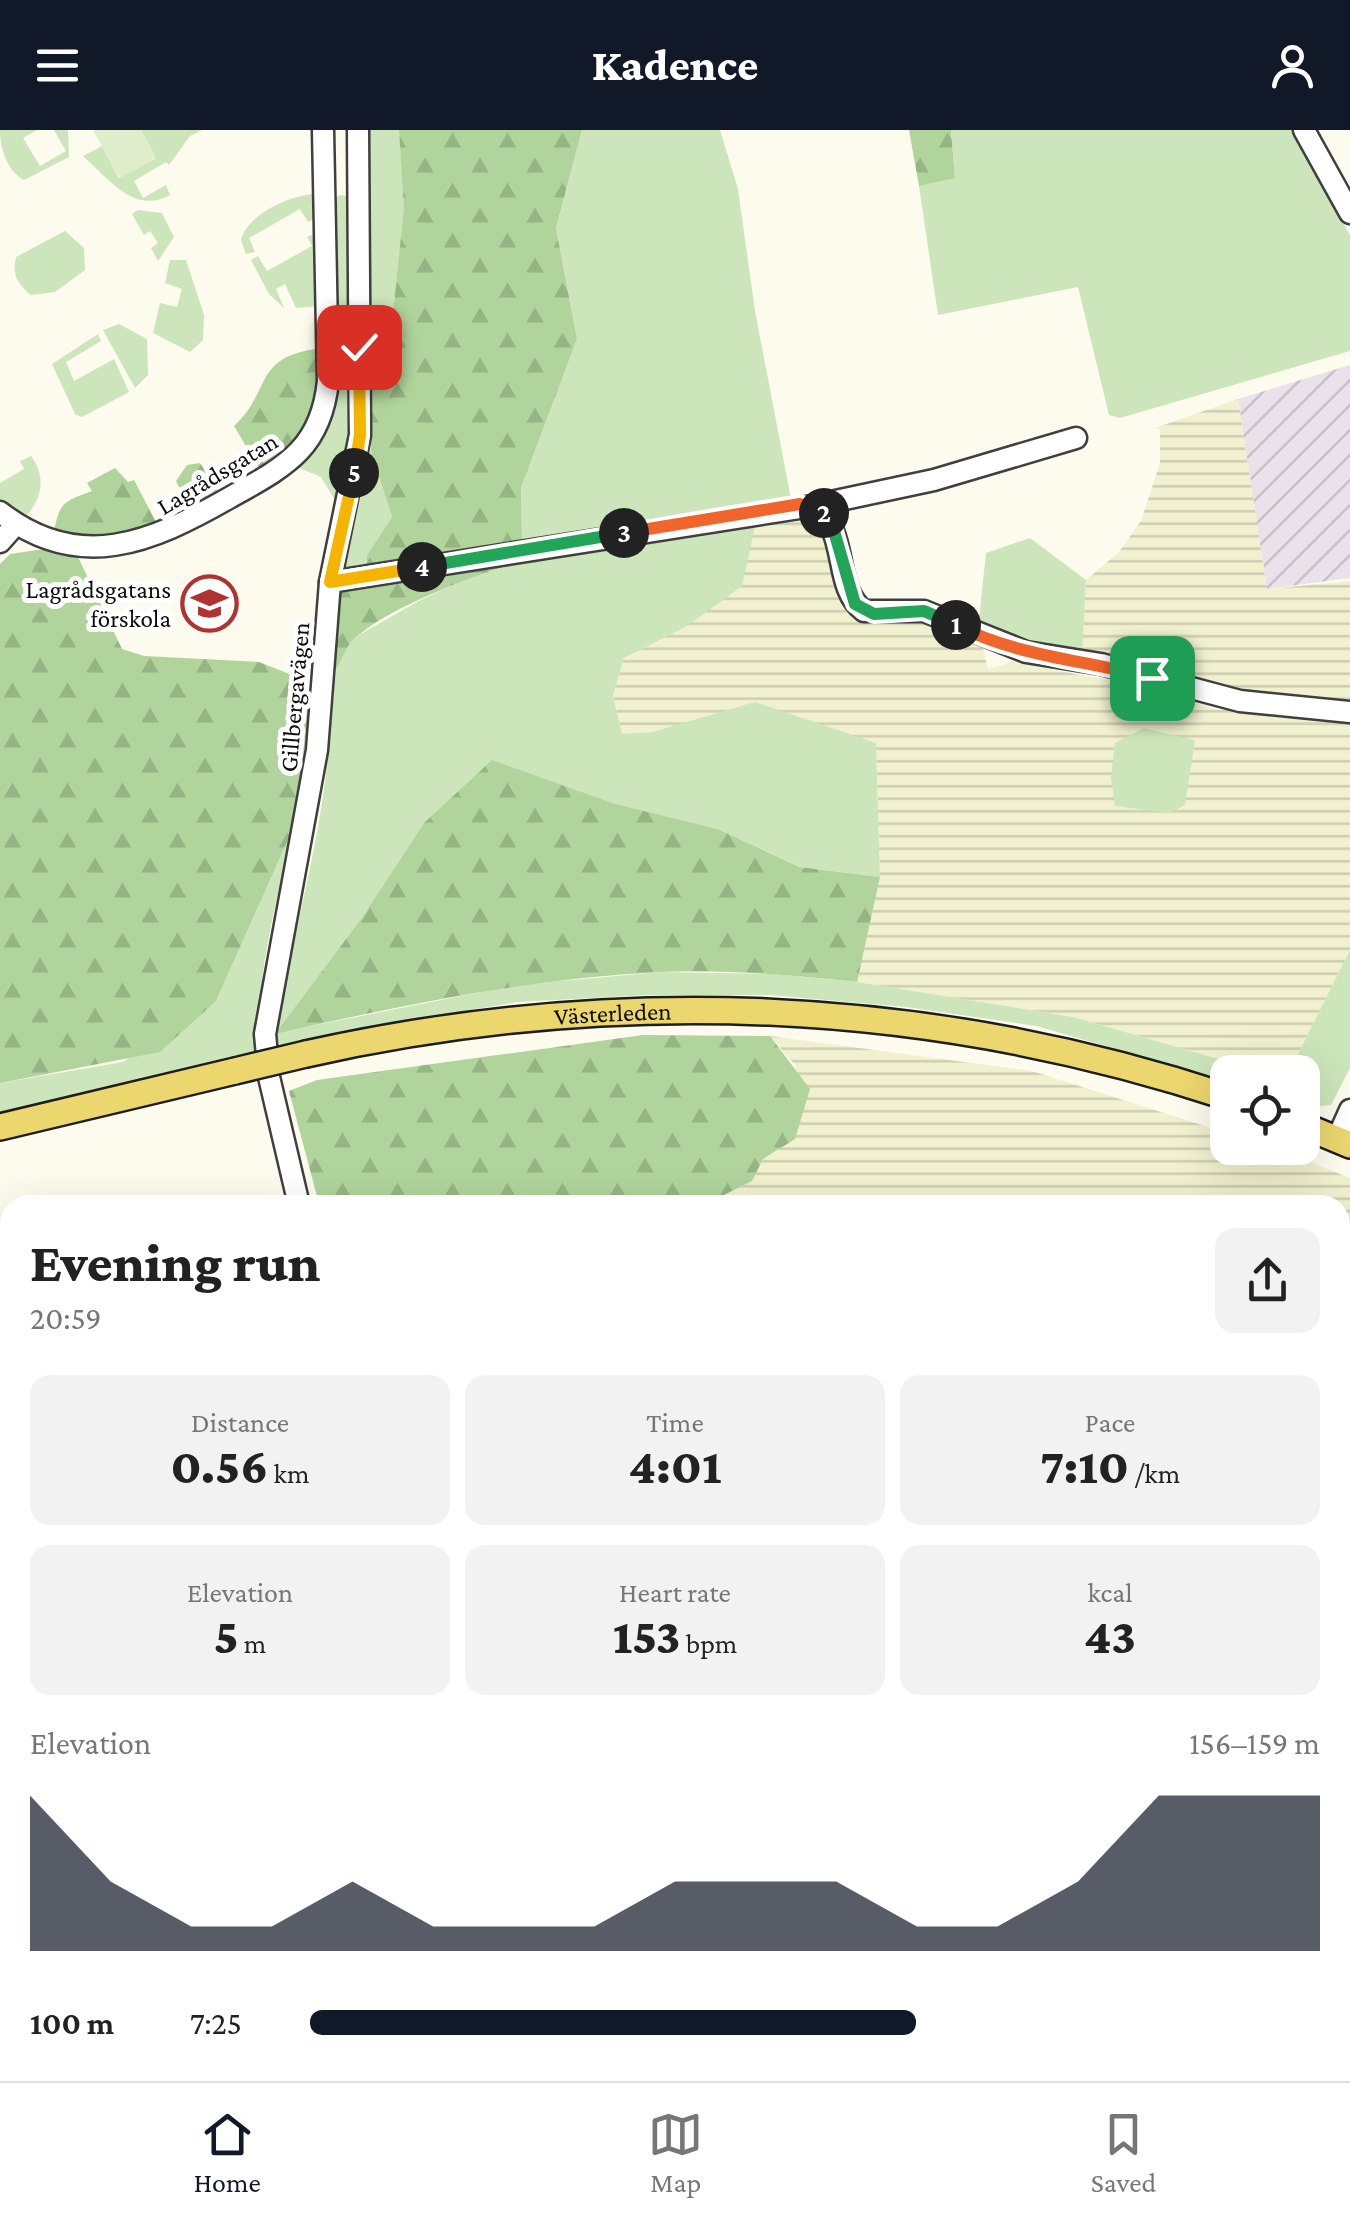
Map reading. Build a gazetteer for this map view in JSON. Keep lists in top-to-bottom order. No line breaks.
{"streets":{"main road":["Västerleden"],"street":["Lagrådsgatan","Gillbergavägen"]},"places":{"school or university":["Lagrådsgatans förskola"]},"page":{"header":"Kadence","pins":["5","2","3","4","1"],"heading":["Evening run","20:59"],"stats":[["Distance","0.56 km"],["Time","4:01"],["Pace","7:10 /km"],["Elevation","5 m"],["Heart rate","153 bpm"],["kcal","43"]],"chart":["Elevation","156–159 m"],"list":[{"name":"100 m","note":"7:25"}],"tabs":["Home","Map","Saved"]}}
